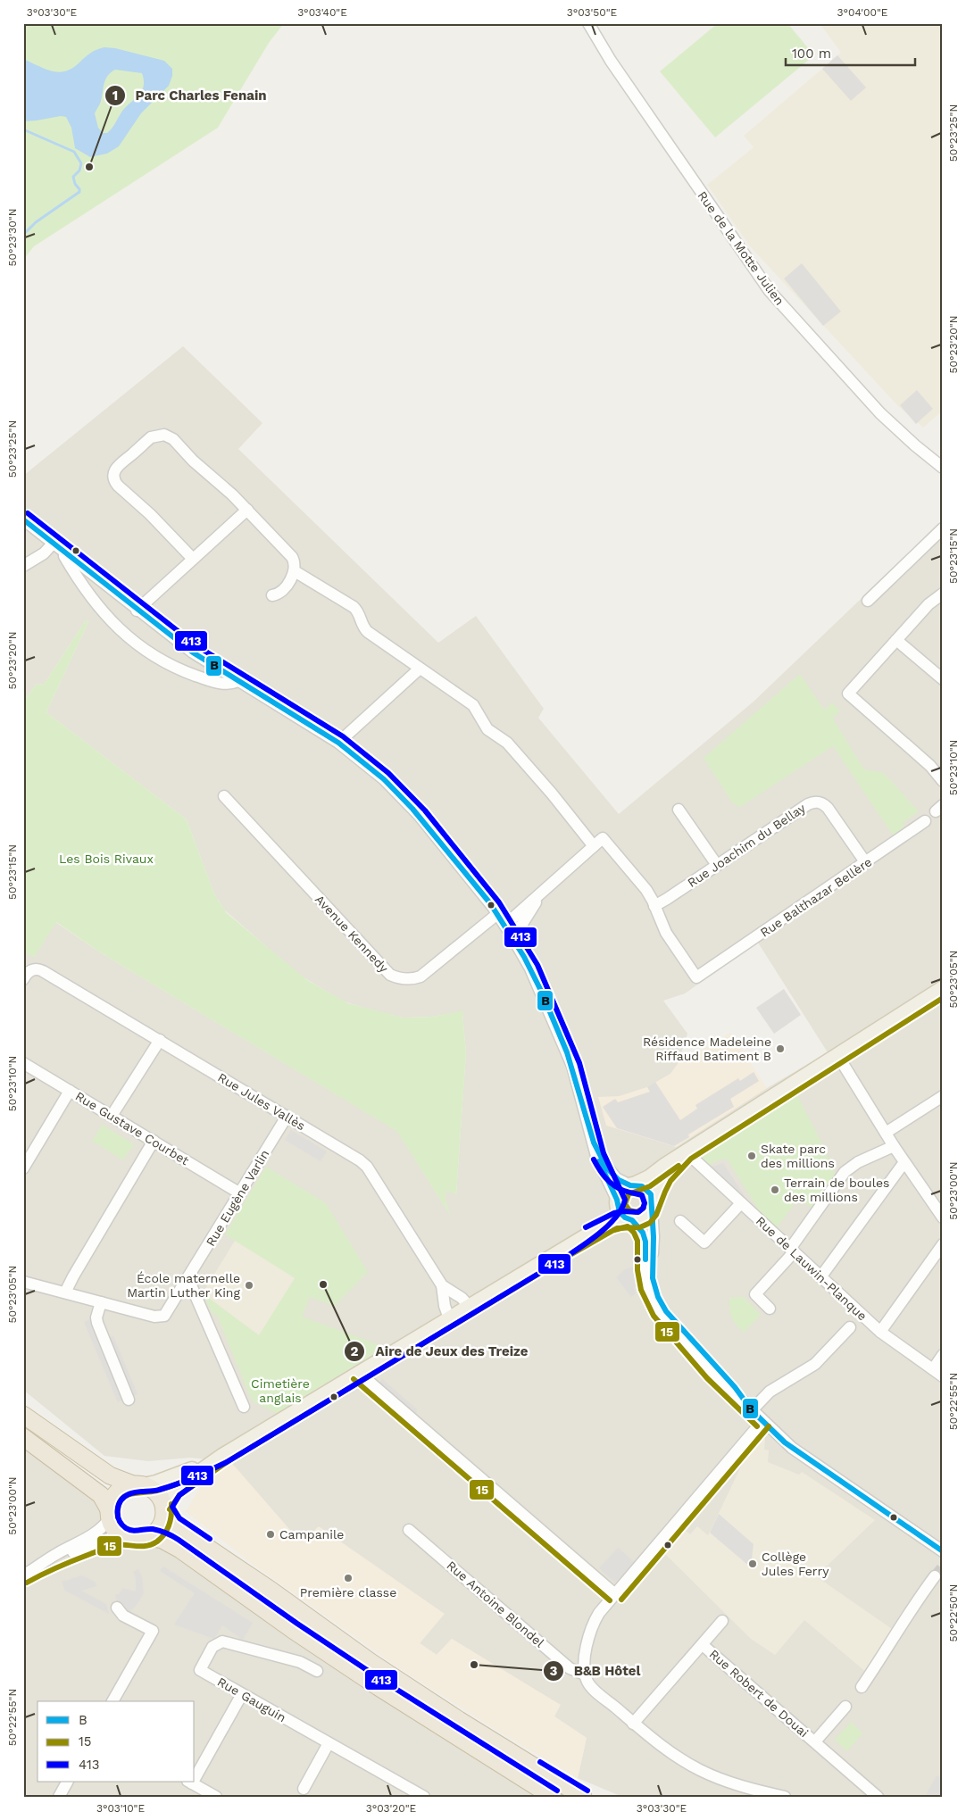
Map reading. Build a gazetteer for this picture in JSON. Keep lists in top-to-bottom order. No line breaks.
{"streets":{"street":["Rue de la Motte Julien","Rue Joachim du Bellay","Rue Balthazar Bellère","Avenue Kennedy","Rue Jules Vallès","Rue Gustave Courbet","Rue Eugène Varlin","Rue de Lauwin-Planque","Rue Antoine Blondel","Rue Robert de Douai","Rue Gauguin"]},"crossings":[["Rue Joachim du Bellay","Rue Balthazar Bellère"],["Rue Jules Vallès","Rue Eugène Varlin"],["Rue Gustave Courbet","Rue Eugène Varlin"]],"parks":["Les Bois Rivaux","Cimetière anglais"],"places":["Parc Charles Fenain","Résidence Madeleine Riffaud Batiment B","Skate parc des millions","Terrain de boules des millions","Aire de Jeux des Treize","École maternelle Martin Luther King","Campanile","Collège Jules Ferry","Première classe","B&B Hôtel"],"lines":["transit line 413","transit line B","transit line 15"],"legend":["B","15","413"],"scale_bar":"100 m","coordinates":["3°03'30\"E","3°03'40\"E","3°03'50\"E","3°04'00\"E","50°23'25\"N","50°23'30\"N","50°23'20\"N","50°23'15\"N","50°23'10\"N","50°23'05\"N","50°23'00\"N","50°22'55\"N","50°22'50\"N","3°03'10\"E","3°03'20\"E"]}
